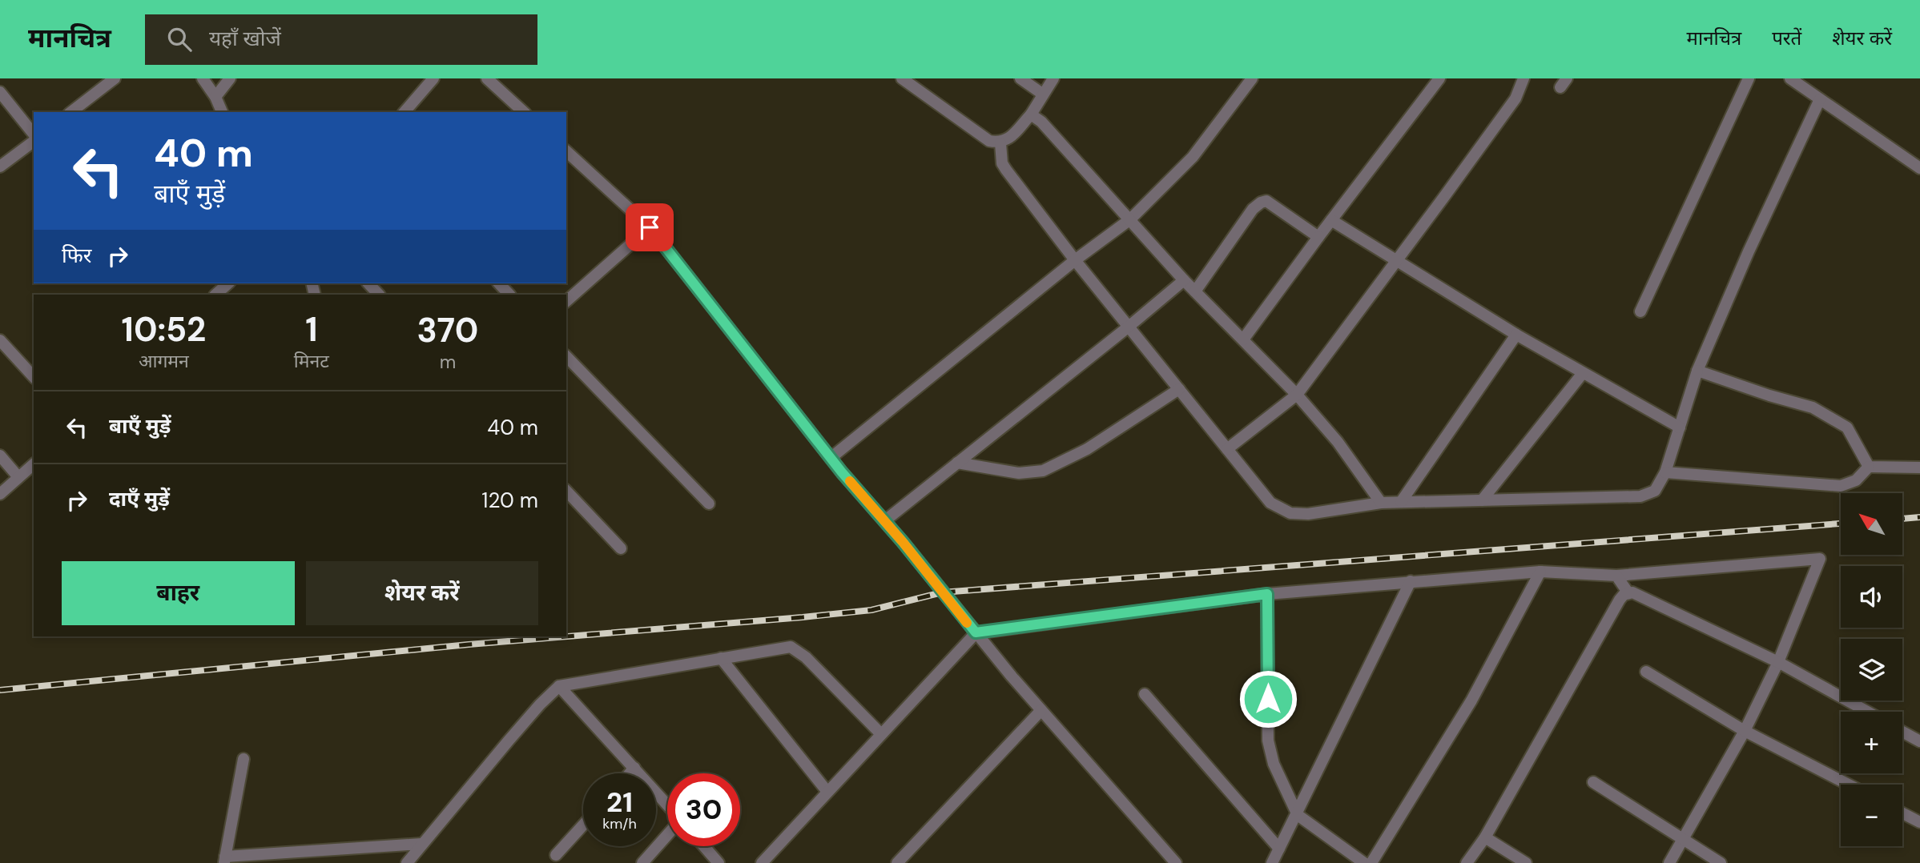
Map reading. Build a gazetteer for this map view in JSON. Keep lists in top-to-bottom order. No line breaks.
{"north":"top left","page":{"header":"मानचित्र","search":"यहाँ खोजें","nav":["मानचित्र","परतें","शेयर करें"],"turn":["40 m","बाएँ मुड़ें"],"then":"फिर","eta":["10:52","आगमन","1","मिनट","370","m"],"list":[{"name":"बाएँ मुड़ें","value":"40 m"},{"name":"दाएँ मुड़ें","value":"120 m"}],"map_buttons":["+","−"],"buttons":["बाहर","शेयर करें"],"speed":"21 km/h","limit":"30"}}
